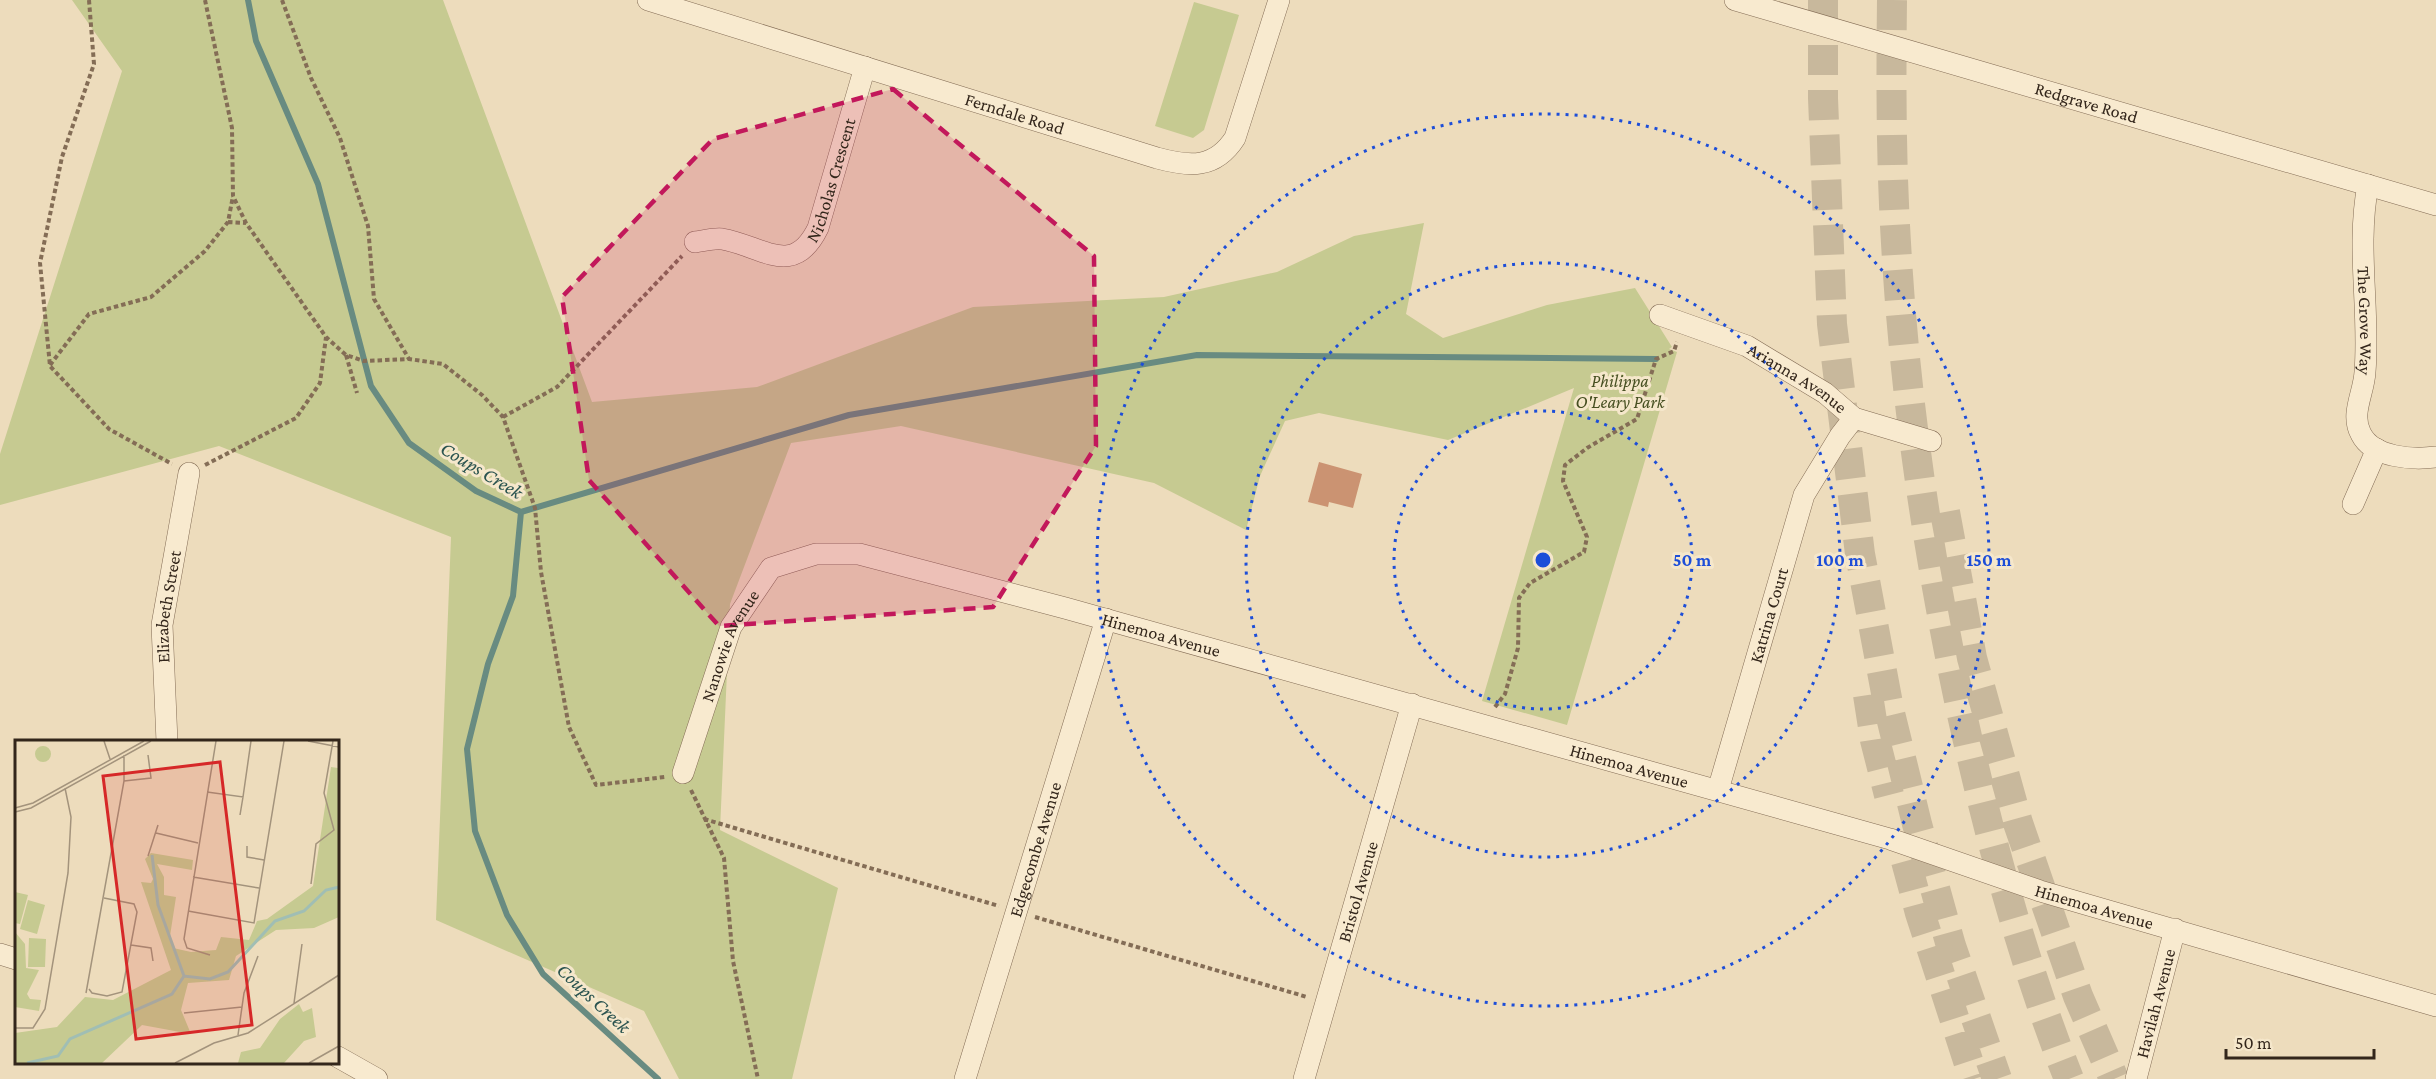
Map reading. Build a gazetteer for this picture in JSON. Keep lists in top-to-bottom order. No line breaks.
{"streets":{"street":["Redgrave Road","Ferndale Road","Nicholas Crescent","The Grove Way","Arianna Avenue","Elizabeth Street","Katrina Court","Hinemoa Avenue","Nanowie Avenue","Edgecombe Avenue","Bristol Avenue","Havilah Avenue"]},"crossings":[["Redgrave Road","The Grove Way"],["Ferndale Road","Nicholas Crescent"],["Arianna Avenue","Katrina Court"],["Katrina Court","Hinemoa Avenue"],["Hinemoa Avenue","Nanowie Avenue"],["Hinemoa Avenue","Edgecombe Avenue"],["Hinemoa Avenue","Bristol Avenue"],["Hinemoa Avenue","Havilah Avenue"]],"water":["Coups Creek"],"parks":["Philippa O'Leary Park"],"scale_bar":"50 m","rings":["50 m","100 m","150 m"]}
